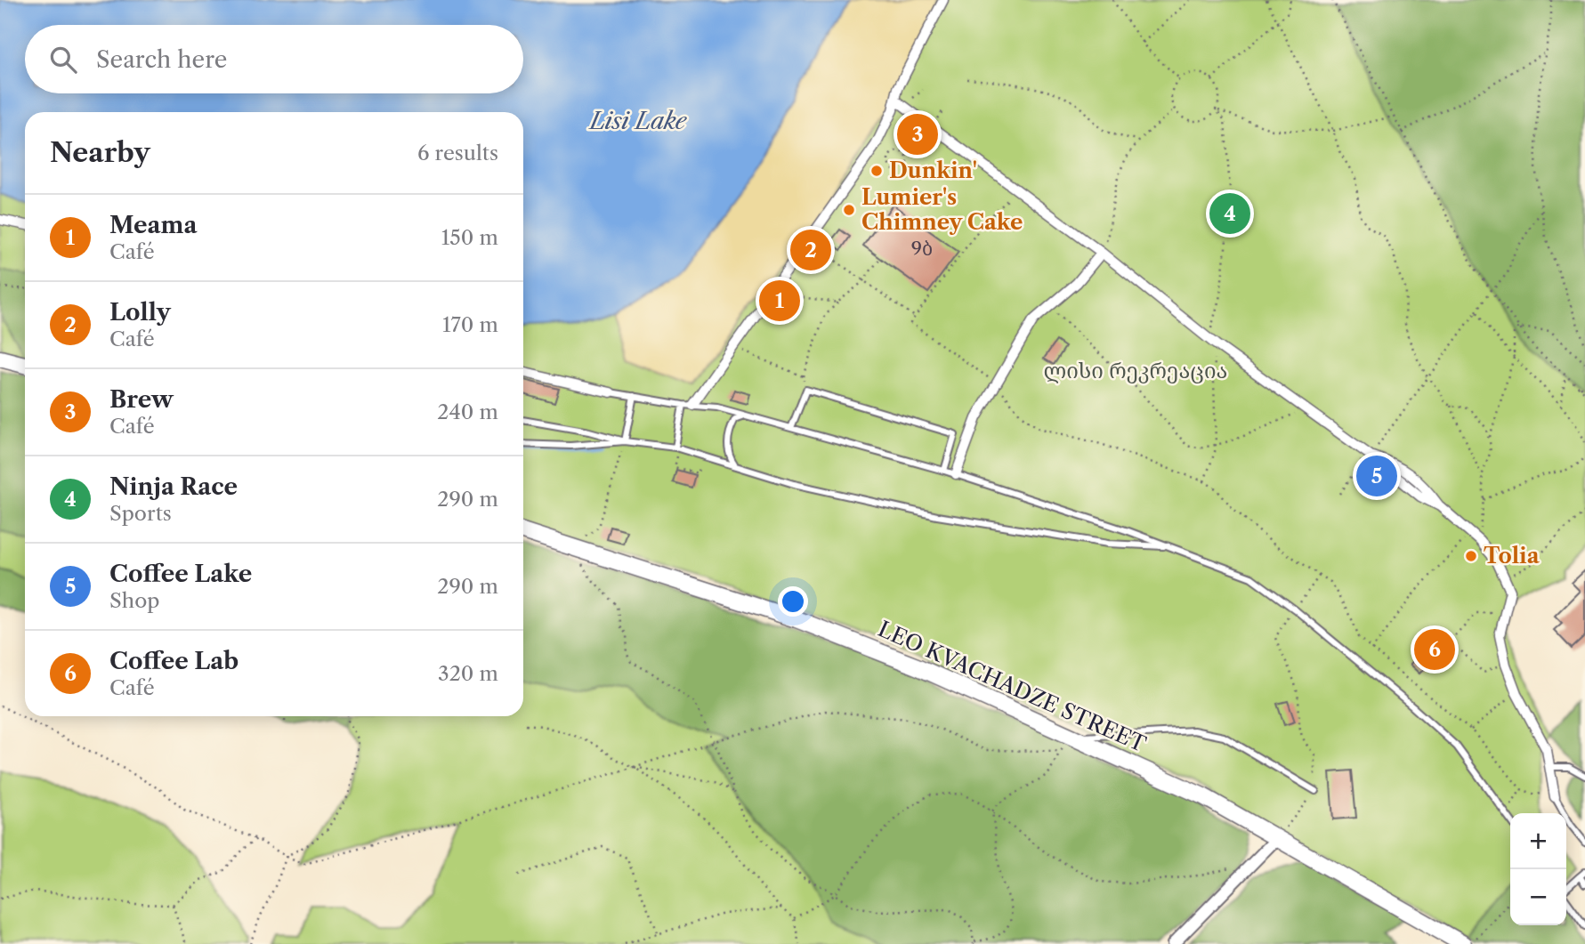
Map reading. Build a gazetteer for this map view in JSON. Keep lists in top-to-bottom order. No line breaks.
{"streets":{"main road":["LEO KVACHADZE STREET"]},"water":["Lisi Lake"],"parks":["ლისი რეკრეაცია"],"places":["Dunkin'","Lumier's Chimney Cake","Tolia"],"house_numbers":["9ბ"],"page":{"search":"Search here","pins":["3","4","2","1","5","6"],"heading":["Nearby","6 results"],"list":[{"mark":"1","name":"Meama","note":"Café","value":"150 m"},{"mark":"2","name":"Lolly","note":"Café","value":"170 m"},{"mark":"3","name":"Brew","note":"Café","value":"240 m"},{"mark":"4","name":"Ninja Race","note":"Sports","value":"290 m"},{"mark":"5","name":"Coffee Lake","note":"Shop","value":"290 m"},{"mark":"6","name":"Coffee Lab","note":"Café","value":"320 m"}],"map_buttons":["+","−"]}}
